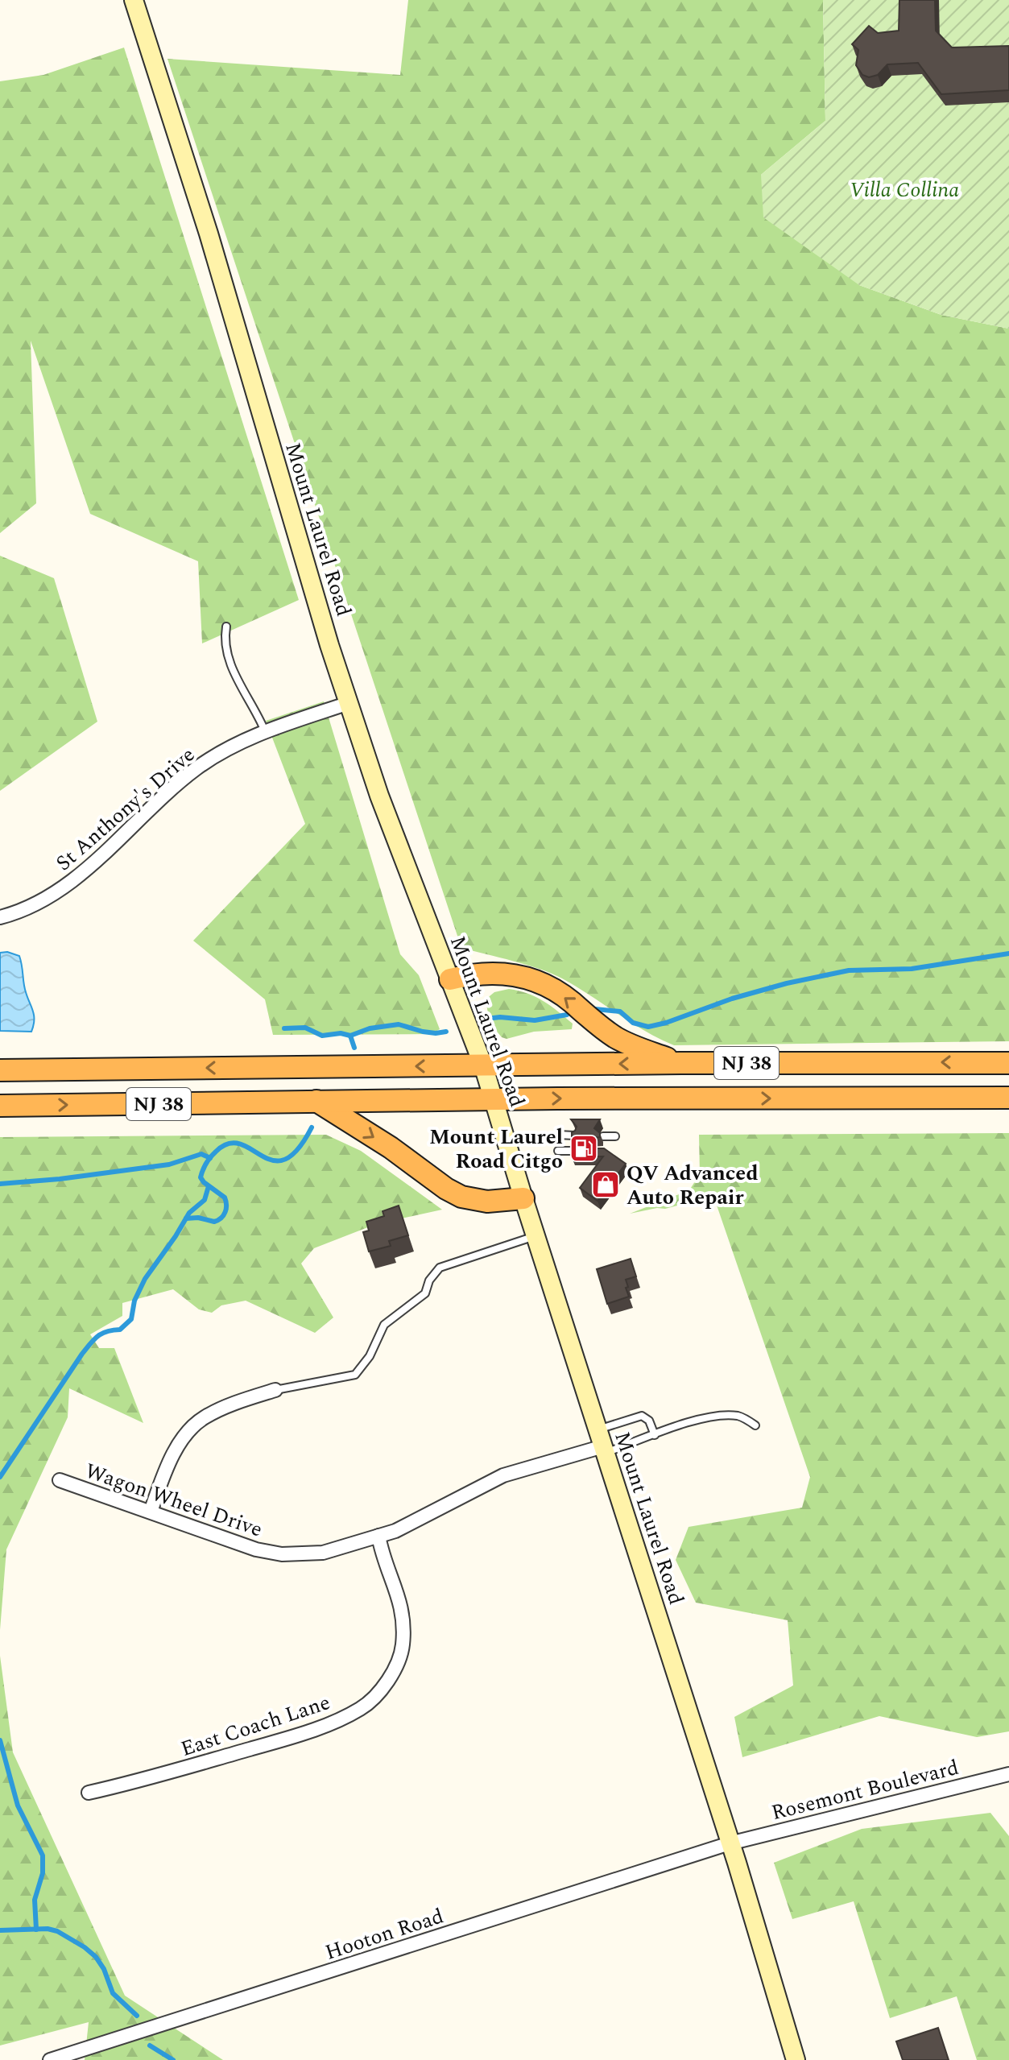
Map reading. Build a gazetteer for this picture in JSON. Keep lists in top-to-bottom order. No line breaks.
{"streets":{"highway":["NJ 38"],"main road":["Mount Laurel Road"],"street":["St Anthony's Drive","Wagon Wheel Drive","East Coach Lane","Rosemont Boulevard","Hooton Road"]},"crossings":[["Mount Laurel Road","St Anthony's Drive"],["Mount Laurel Road","NJ 38"],["Mount Laurel Road","Wagon Wheel Drive"],["Mount Laurel Road","Rosemont Boulevard"],["Mount Laurel Road","Hooton Road"],["Wagon Wheel Drive","East Coach Lane"],["Rosemont Boulevard","Hooton Road"]],"parks":["Villa Collina"],"places":{"fuel station":["Mount Laurel Road Citgo"],"shop":["QV Advanced Auto Repair"]}}
